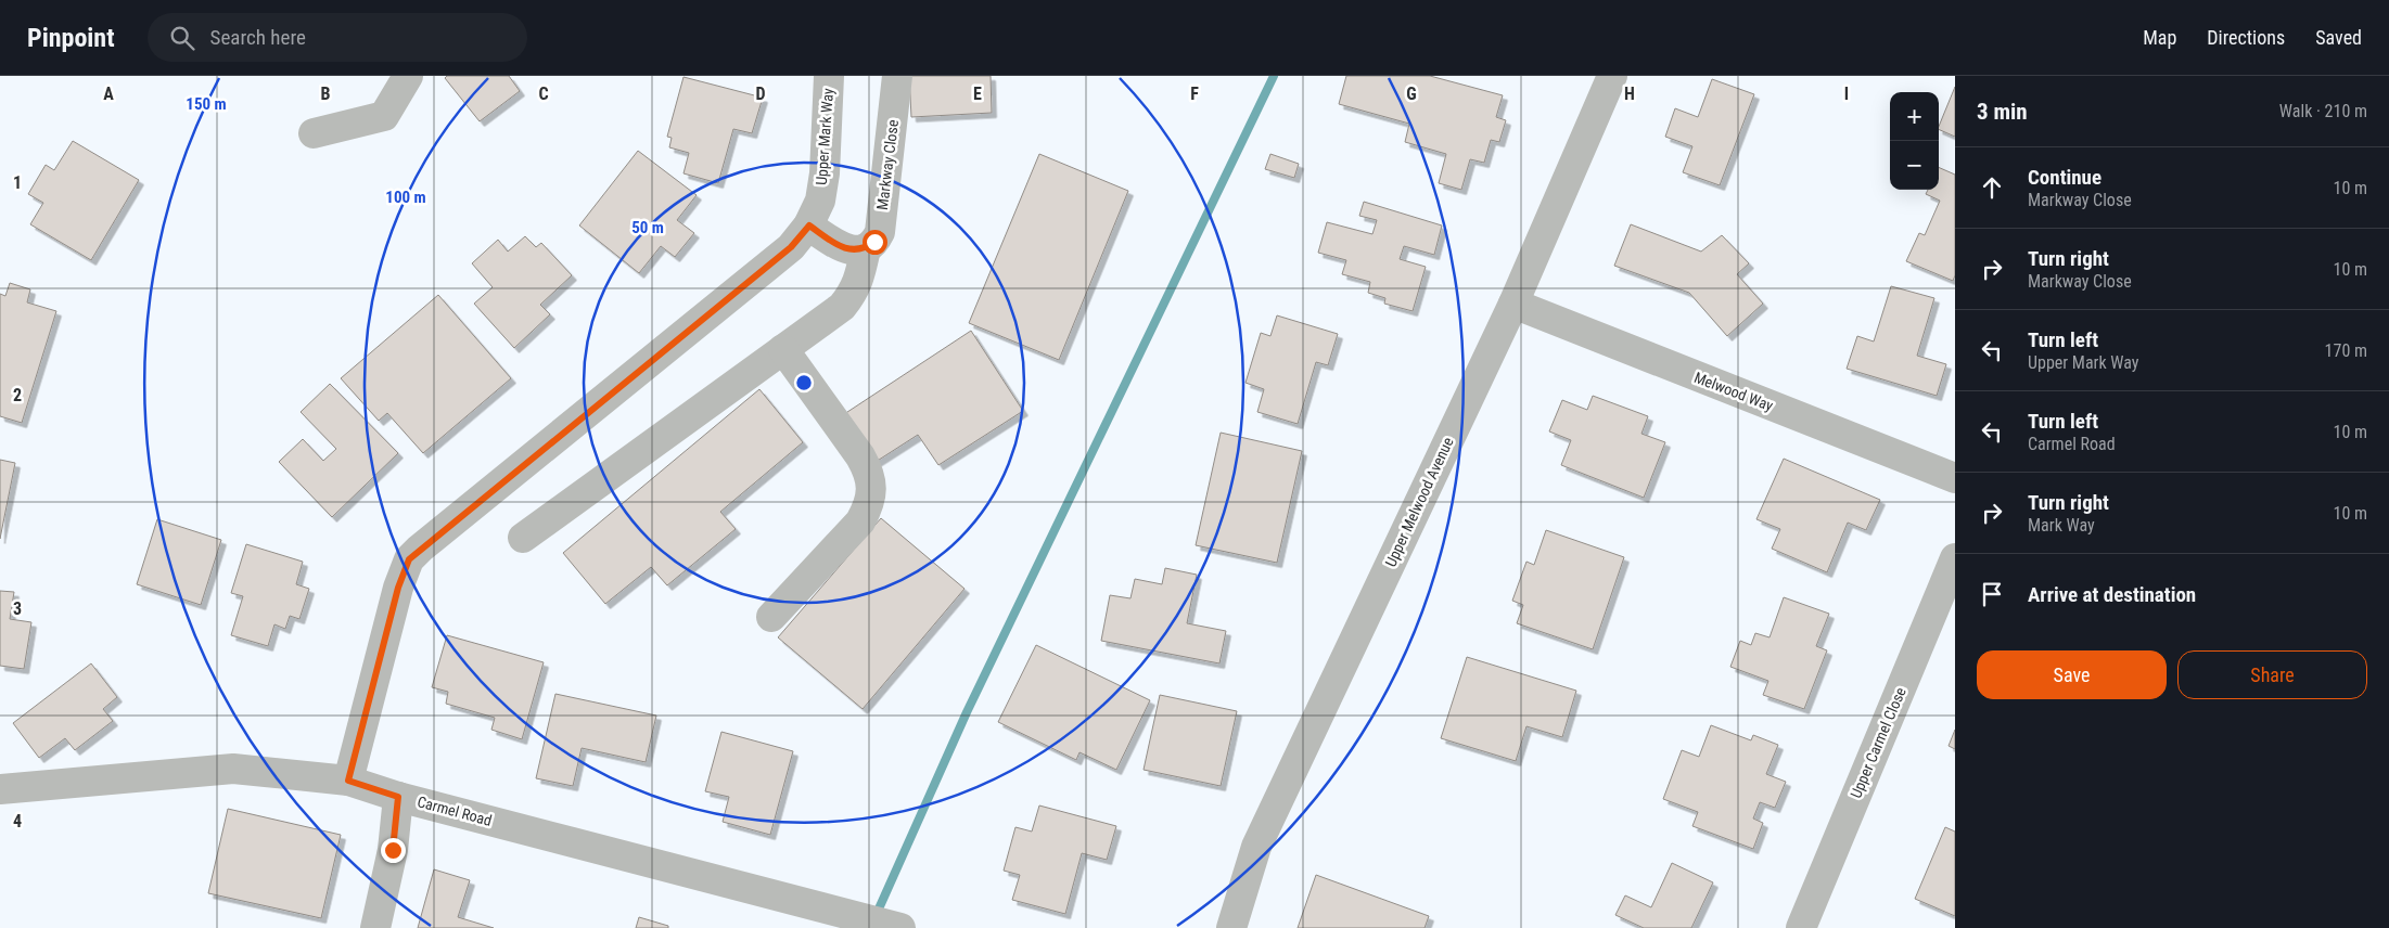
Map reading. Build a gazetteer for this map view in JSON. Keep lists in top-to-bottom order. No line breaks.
{"streets":{"street":["Upper Mark Way","Markway Close","Melwood Way","Upper Melwood Avenue","Upper Carmel Close","Carmel Road"]},"crossings":[["Upper Mark Way","Carmel Road"],["Melwood Way","Upper Melwood Avenue"]],"page":{"header":"Pinpoint","search":"Search here","nav":["Map","Directions","Saved"],"heading":["3 min","Walk · 210 m"],"map_buttons":["+","−"],"list":[["Continue","Markway Close","10 m"],["Turn right","Markway Close","10 m"],["Turn left","Upper Mark Way","170 m"],["Turn left","Carmel Road","10 m"],["Turn right","Mark Way","10 m"],"Arrive at destination"],"buttons":["Save","Share"]},"grid":{"columns":["A","B","C","D","E","F","G","H","I"],"rows":["1","2","3","4"]},"rings":["150 m","100 m","50 m"]}
